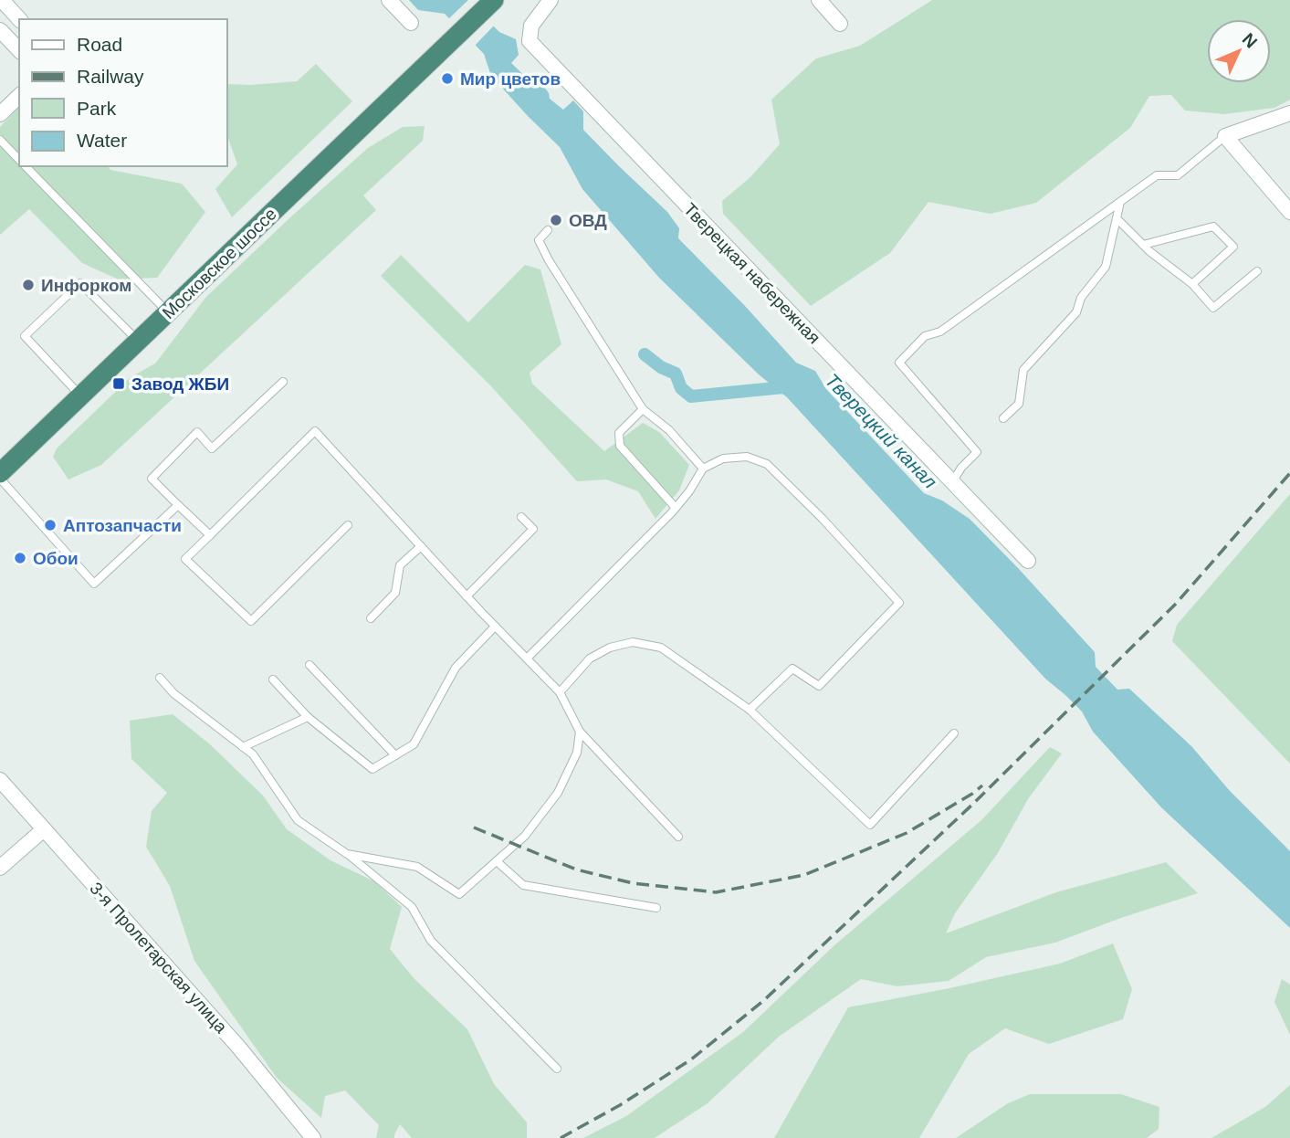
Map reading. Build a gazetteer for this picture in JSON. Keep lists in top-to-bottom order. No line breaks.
{"streets":{"highway":["Московское шоссе"],"street":["Тверецкая набережная","3-я Пролетарская улица"]},"water":["Тверецкий канал"],"places":{"other":["Мир цветов","ОВД","Инфорком","Аптозапчасти","Обои"],"transit":["Завод ЖБИ"]},"legend":["Road","Railway","Park","Water"],"north":"top right"}
